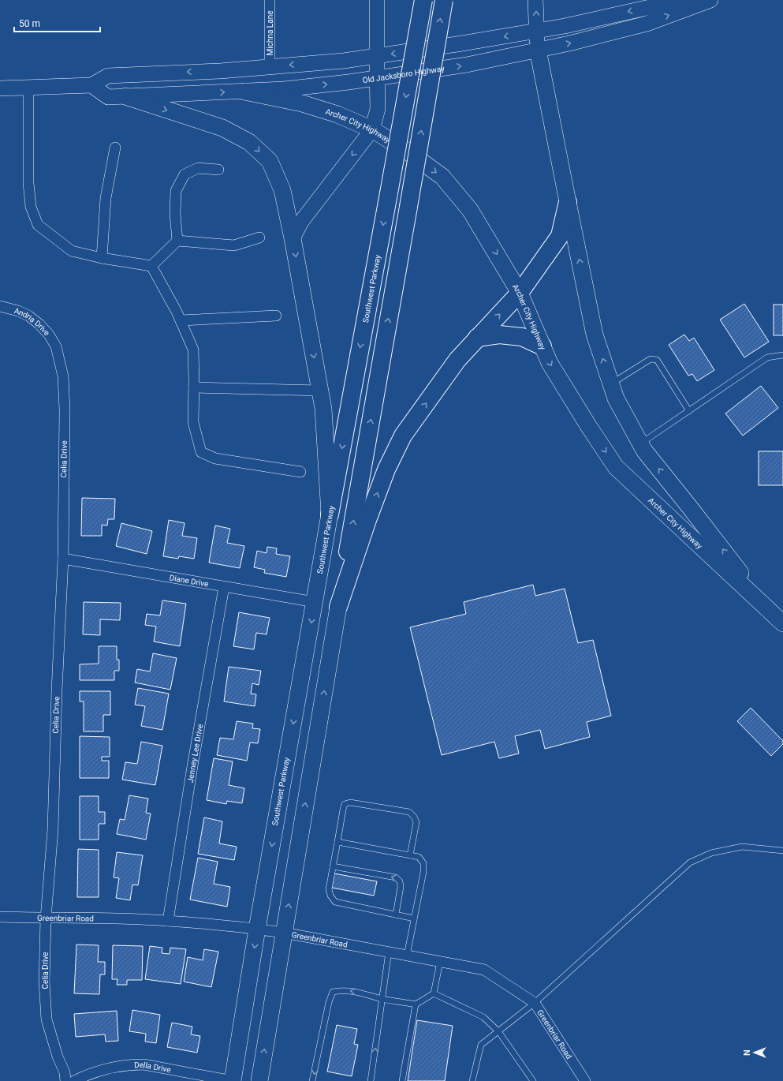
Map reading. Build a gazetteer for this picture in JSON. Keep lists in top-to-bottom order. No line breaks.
{"streets":{"highway":["Southwest Parkway"],"main road":["Old Jacksboro Highway","Archer City Highway"],"street":["Michna Lane","Andria Drive","Celia Drive","Diane Drive","Jenney Lee Drive","Greenbriar Road","Della Drive"]},"crossings":[["Old Jacksboro Highway","Archer City Highway"],["Southwest Parkway","Diane Drive"],["Southwest Parkway","Greenbriar Road"],["Southwest Parkway","Della Drive"],["Andria Drive","Celia Drive"],["Celia Drive","Diane Drive"],["Celia Drive","Greenbriar Road"],["Diane Drive","Jenney Lee Drive"],["Jenney Lee Drive","Greenbriar Road"]],"scale_bar":"50 m","north":"left"}
